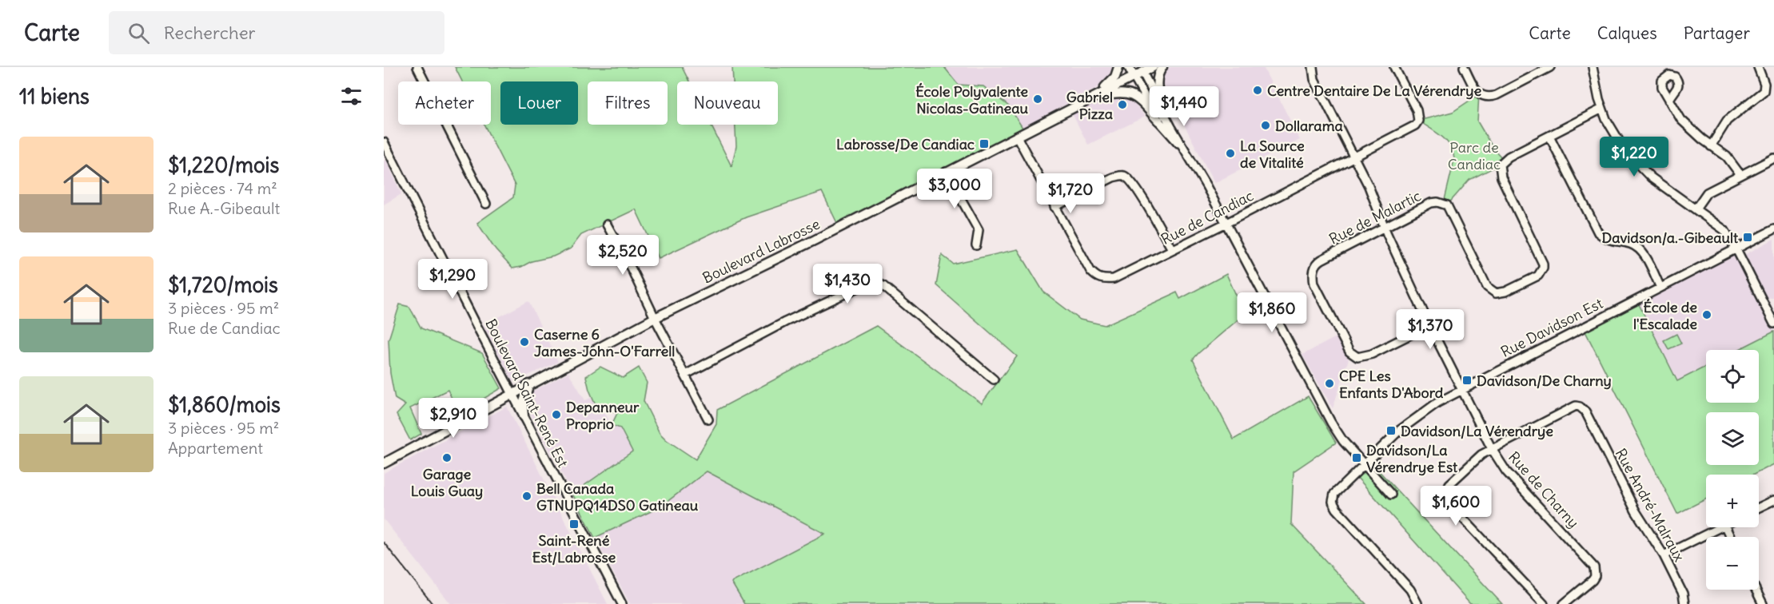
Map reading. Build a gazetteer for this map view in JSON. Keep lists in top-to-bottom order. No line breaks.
{"streets":{"main road":["Boulevard Labrosse"],"street":["Rue de Candiac","Rue de Malartic","Rue Davidson Est","Boulevard Saint-René Est","Rue de Charny","Rue André-Malraux"]},"crossings":[["Rue de Candiac","Boulevard Labrosse"],["Rue de Candiac","Rue de Charny"],["Rue de Malartic","Rue de Charny"],["Boulevard Labrosse","Boulevard Saint-René Est"],["Rue Davidson Est","Rue de Charny"],["Rue de Charny","Rue André-Malraux"]],"parks":["Parc de Candiac"],"places":{"other":["Centre Dentaire De La Vérendrye","École Polyvalente Nicolas-Gatineau","Gabriel Pizza","Dollarama","La Source de Vitalité","École de l'Escalade","Caserne 6 James-John-O'Farrell","CPE Les Enfants D'Abord","Depanneur Proprio","Garage Louis Guay","Bell Canada GTNUPQ14DS0 Gatineau"],"transit":["Labrosse/De Candiac","Davidson/a.-Gibeault","Davidson/De Charny","Davidson/La Vérendrye","Davidson/La Vérendrye Est","Saint-René Est/Labrosse"]},"page":{"header":"Carte","search":"Rechercher","nav":["Carte","Calques","Partager"],"heading":"11 biens","chip":["Acheter","Louer","Filtres","Nouveau"],"price":["$1,440","$1,220","$3,000","$1,720","$2,520","$1,290","$1,430","$1,860","$1,370","$2,910","$1,600"],"list":[{"name":"$1,220/mois","note":"2 pièces · 74 m² · Rue A.-Gibeault"},{"name":"$1,720/mois","note":"3 pièces · 95 m² · Rue de Candiac"},{"name":"$1,860/mois","note":"3 pièces · 95 m² · Appartement"}],"map_buttons":["+","−"]}}
